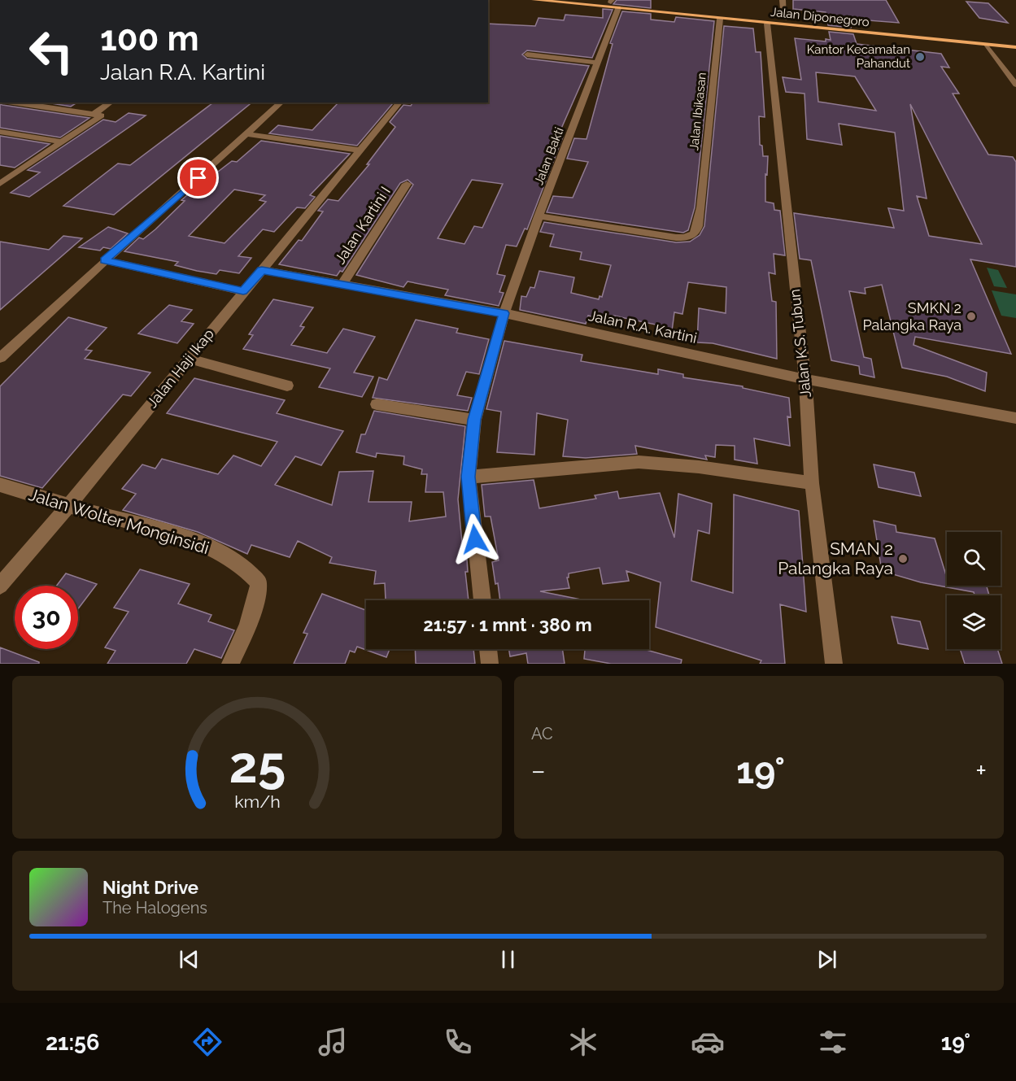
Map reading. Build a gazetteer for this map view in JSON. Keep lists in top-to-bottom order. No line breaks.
{"streets":{"main road":["Jalan Diponegoro"],"street":["Jalan Ibikasan","Jalan Bakti","Jalan Kartini I","Jalan R.A. Kartini","Jalan K.S. Tubun","Jalan Haji Ikap","Jalan Wolter Monginsidi"]},"crossings":[["Jalan Diponegoro","Jalan Ibikasan"],["Jalan Diponegoro","Jalan Bakti"],["Jalan Diponegoro","Jalan K.S. Tubun"],["Jalan Ibikasan","Jalan Bakti"],["Jalan Bakti","Jalan R.A. Kartini"],["Jalan Kartini I","Jalan R.A. Kartini"],["Jalan R.A. Kartini","Jalan K.S. Tubun"],["Jalan R.A. Kartini","Jalan Haji Ikap"],["Jalan Haji Ikap","Jalan Wolter Monginsidi"]],"places":["Kantor Kecamatan Pahandut","SMKN 2 Palangka Raya","SMAN 2 Palangka Raya"],"page":{"turn":["100 m","Jalan R.A. Kartini"],"limit":"30","trip":"21:57 · 1 mnt · 380 m","tile":"AC","heat":["−","19°","+"],"song":["Night Drive","The Halogens"],"tabs":["21:56","19°"],"gauge":["25","km/h"]}}
